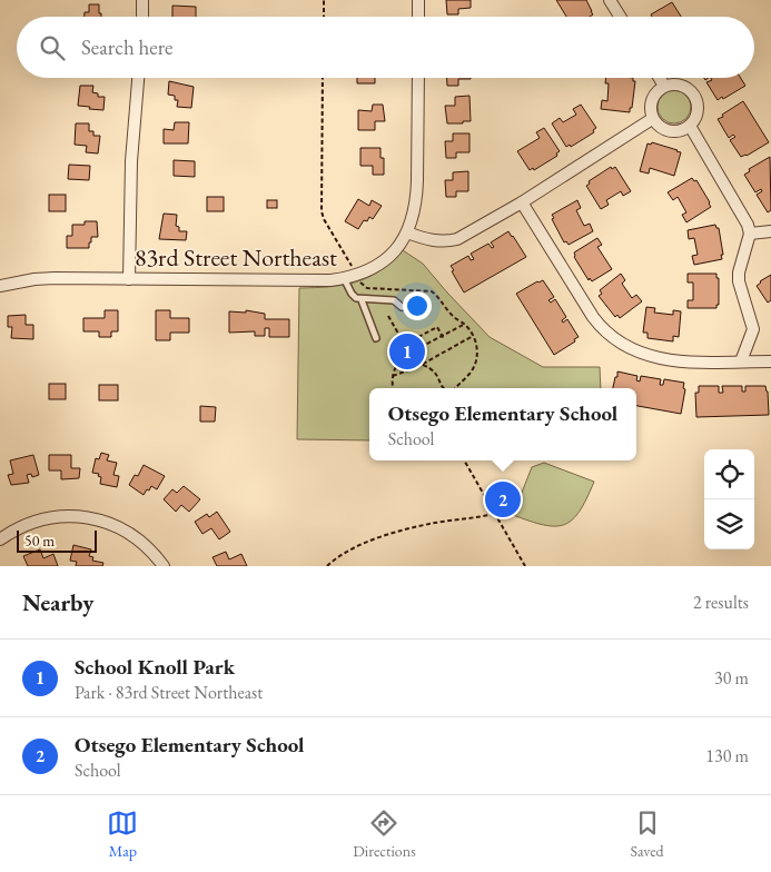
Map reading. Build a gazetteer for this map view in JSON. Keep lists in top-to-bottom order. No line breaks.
{"streets":{"street":["83rd Street Northeast"]},"scale_bar":"50 m","page":{"search":"Search here","pins":["1","2"],"popup":["Otsego Elementary School","School"],"scale":"50 m","heading":["Nearby","2 results"],"list":[{"mark":"1","name":"School Knoll Park","note":"Park · 83rd Street Northeast","value":"30 m"},{"mark":"2","name":"Otsego Elementary School","note":"School","value":"130 m"}],"nav":["Map","Directions","Saved"]}}
